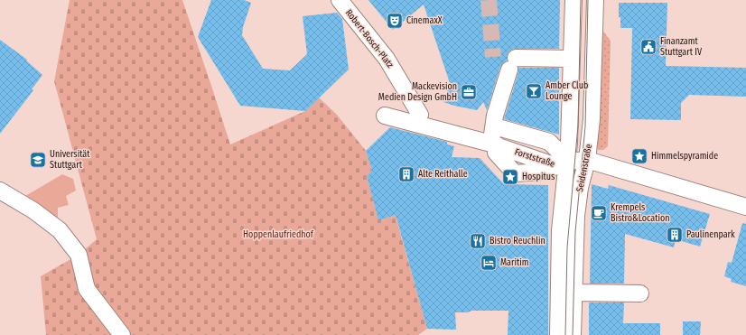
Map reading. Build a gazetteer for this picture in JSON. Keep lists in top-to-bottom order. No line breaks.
{"streets":{"street":["Robert-Bosch-Platz","Forststraße","Seidenstraße"]},"crossings":[["Forststraße","Seidenstraße"]],"parks":["Hoppenlaufriedhof"],"places":{"theatre":["CinemaxX"],"public building":["Finanzamt Stuttgart IV"],"bar":["Amber Club Lounge"],"office":["Mackevision Medien Design GmbH"],"place":["Himmelspyramide","Hospitus"],"school or university":["Universität Stuttgart"],"building":["Alte Reithalle","Paulinenpark"],"cafe":["Krempels Bistro&Location"],"restaurant":["Bistro Reuchlin"],"hotel":["Maritim"]}}
